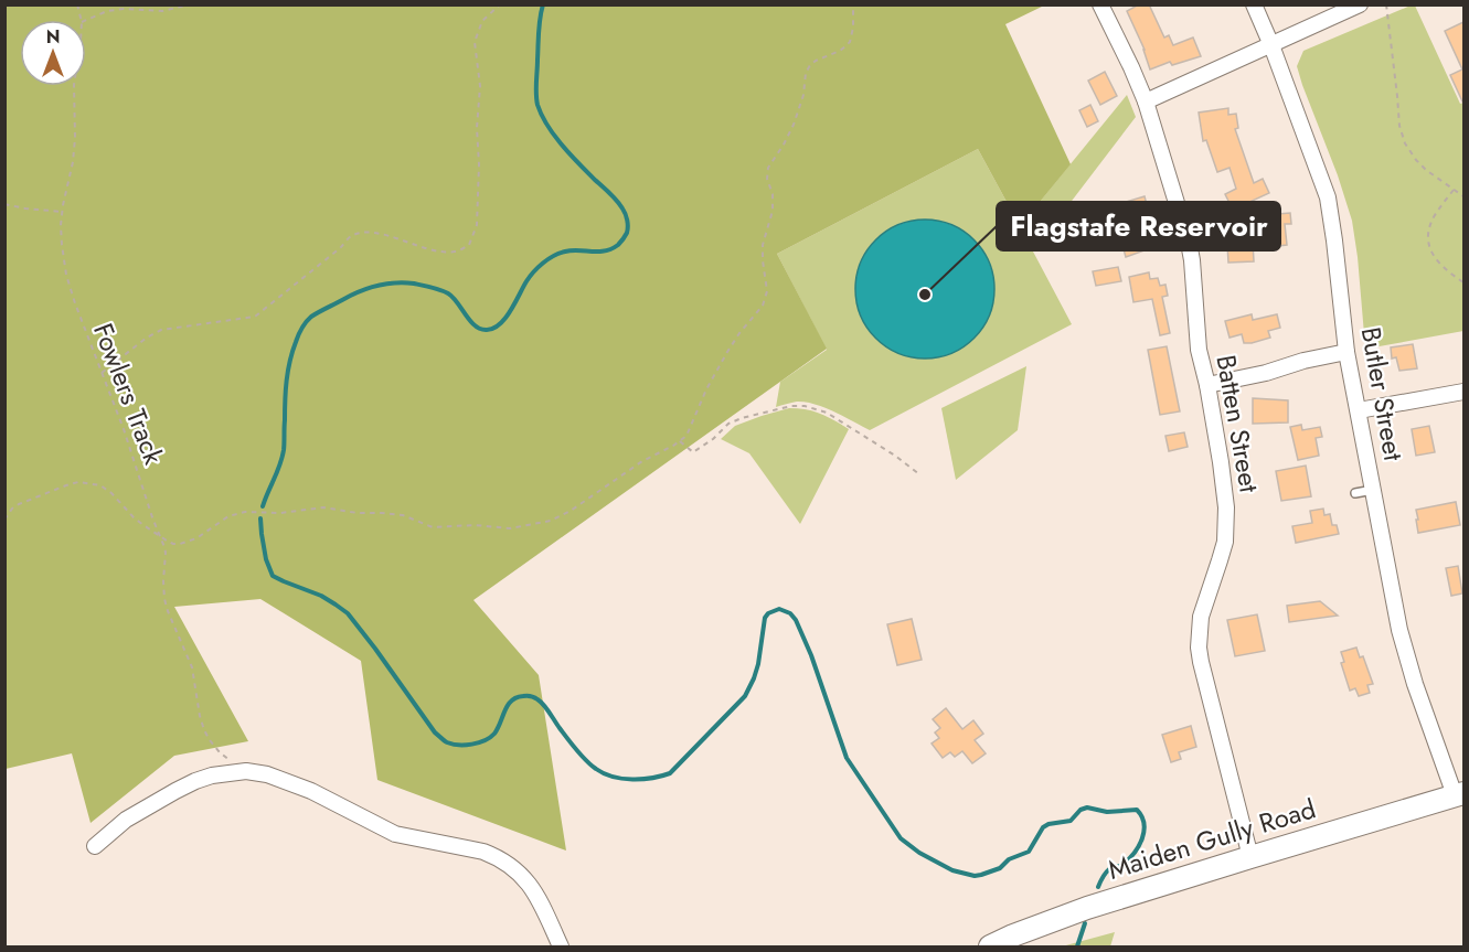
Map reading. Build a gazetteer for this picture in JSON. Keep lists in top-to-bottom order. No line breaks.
{"streets":{"street":["Butler Street","Batten Street","Maiden Gully Road"],"path":["Fowlers Track"]},"crossings":[["Butler Street","Maiden Gully Road"],["Batten Street","Maiden Gully Road"]],"places":["Flagstafe Reservoir"],"north":"top"}
